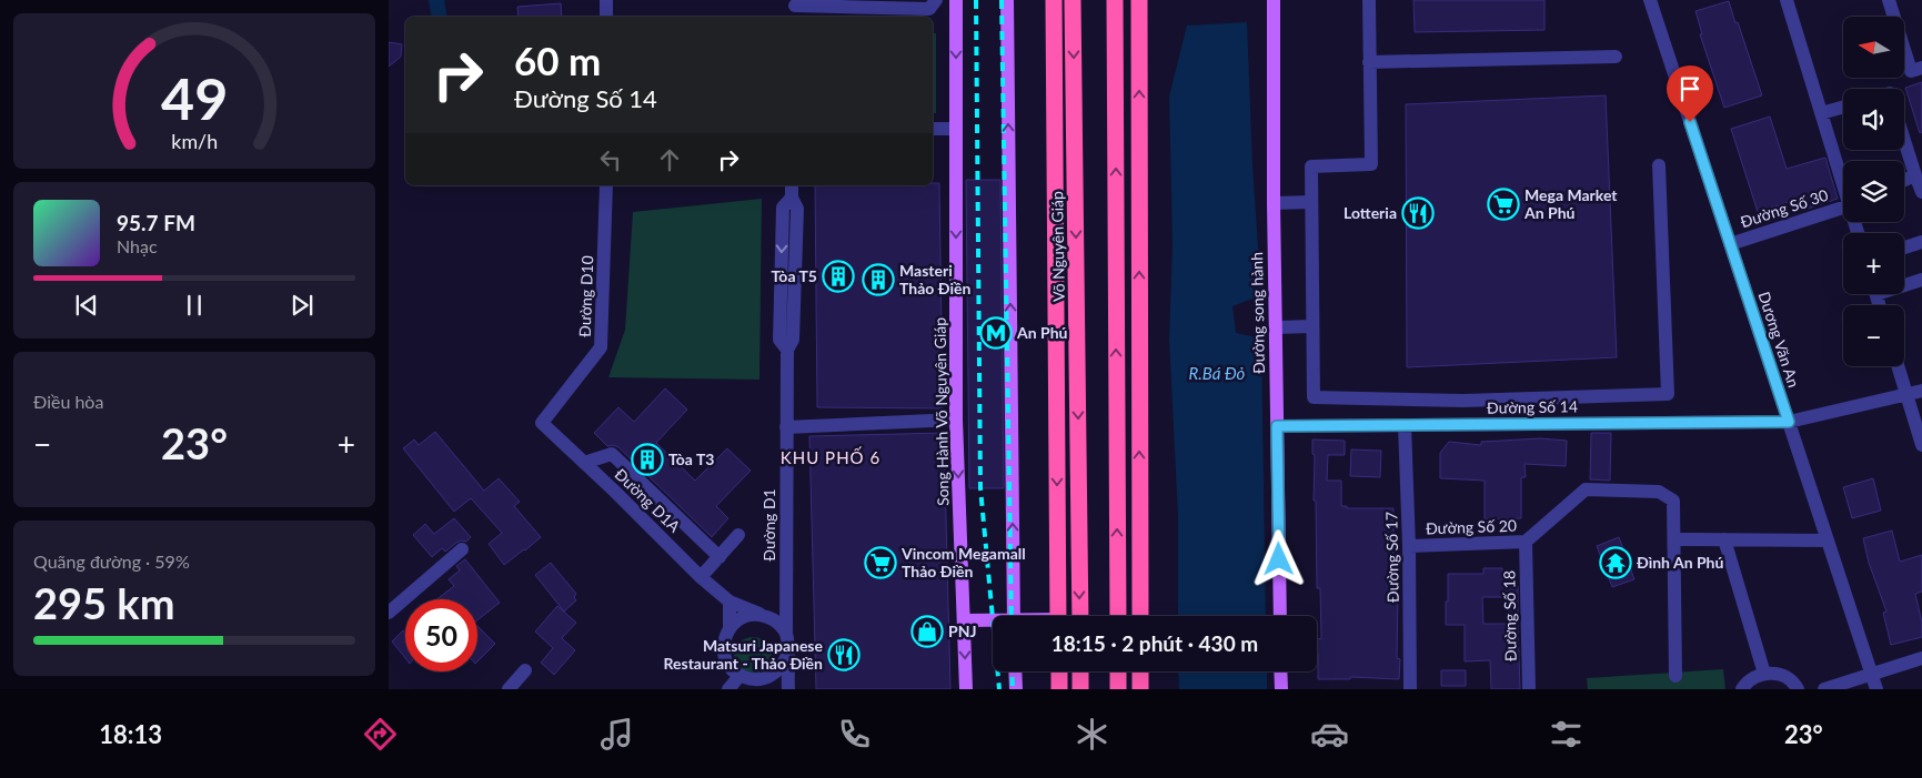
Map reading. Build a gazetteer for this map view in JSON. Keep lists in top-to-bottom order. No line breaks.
{"streets":{"highway":["Võ Nguyên Giáp"],"main road":["Đường song hành","Song Hành Võ Nguyên Giáp"],"street":["Đường Số 30","Đường D10","Dương Văn An","Đường Số 14","Đường D1A","Đường D1","Đường Số 20","Đường Số 17","Đường Số 18"]},"crossings":[["Đường Số 30","Dương Văn An"],["Đường D10","Đường D1A"],["Đường song hành","Đường Số 14"],["Dương Văn An","Đường Số 14"],["Đường Số 14","Đường Số 17"],["Đường D1A","Đường D1"],["Đường Số 20","Đường Số 17"],["Đường Số 20","Đường Số 18"]],"districts":["KHU PHỐ 6"],"water":["R.Bá Đỏ"],"places":{"supermarket":["Mega Market An Phú","Vincom Megamall Thảo Điền"],"restaurant":["Lotteria","Matsuri Japanese Restaurant - Thảo Điền"],"building":["Tòa T5","Masteri Thảo Điền","Tòa T3"],"metro station":["An Phú"],"temple":["Đình An Phú"],"shop":["PNJ"]},"north":"left","page":{"map_buttons":["+","−"],"turn":["60 m","Đường Số 14"],"song":["95.7 FM","Nhạc"],"tile":["Điều hòa",["Quãng đường · 59%","295 km"]],"heat":["−","23°","+"],"limit":"50","trip":"18:15 · 2 phút · 430 m","tabs":["18:13","23°"],"gauge":["49","km/h"]}}
